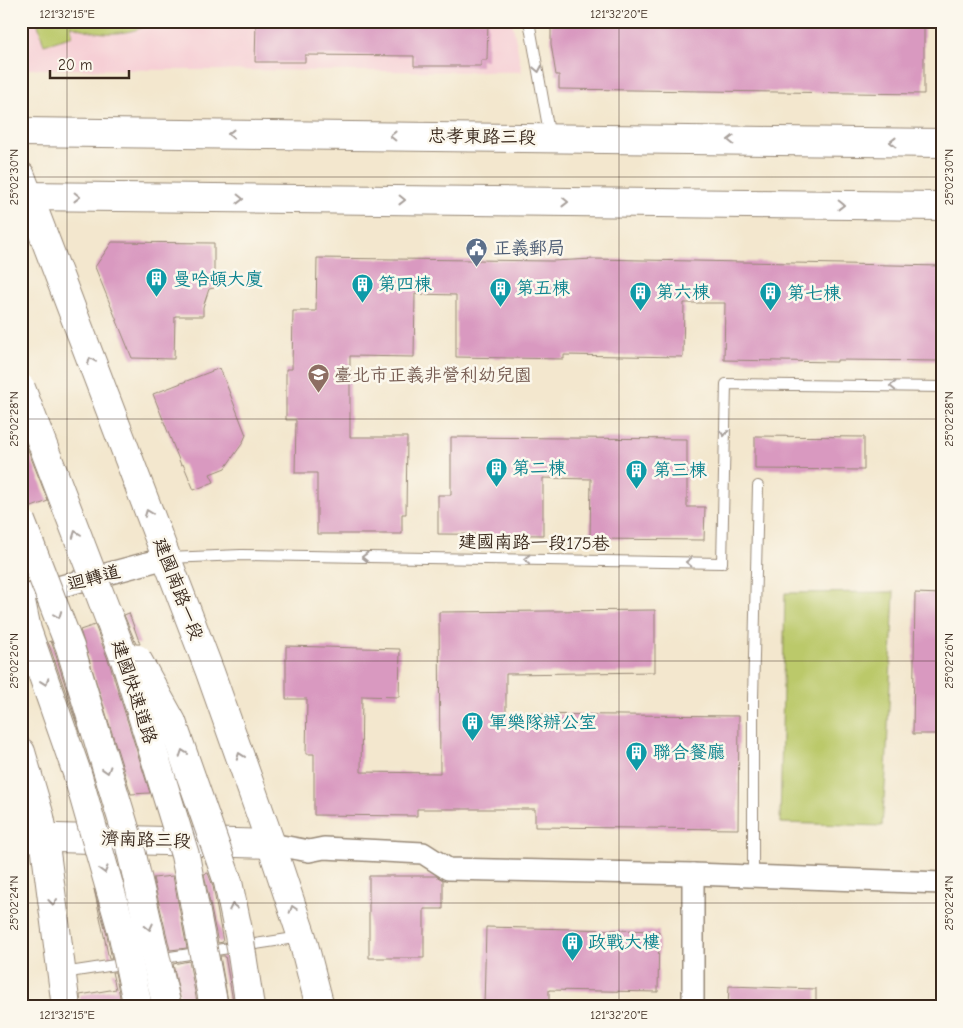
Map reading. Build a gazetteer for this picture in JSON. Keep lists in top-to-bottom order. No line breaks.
{"streets":{"main road":["忠孝東路三段","建國南路一段","建國快速道路","濟南路三段"],"street":["迴轉道"],"lane":["建國南路一段175巷"]},"crossings":[["建國南路一段175巷","迴轉道"],["建國南路一段175巷","建國南路一段"],["迴轉道","建國南路一段"],["建國南路一段","濟南路三段"]],"one_way":["建國南路一段175巷"],"places":{"public building":["正義郵局"],"building":["曼哈頓大廈","第四棟","第五棟","第六棟","第七棟","第二棟","第三棟","軍樂隊辦公室","聯合餐廳","政戰大樓"],"school or university":["臺北市正義非營利幼兒園"]},"scale_bar":"20 m","coordinates":["121°32'15\"E","121°32'20\"E","25°02'30\"N","25°02'28\"N","25°02'26\"N","25°02'24\"N"]}
